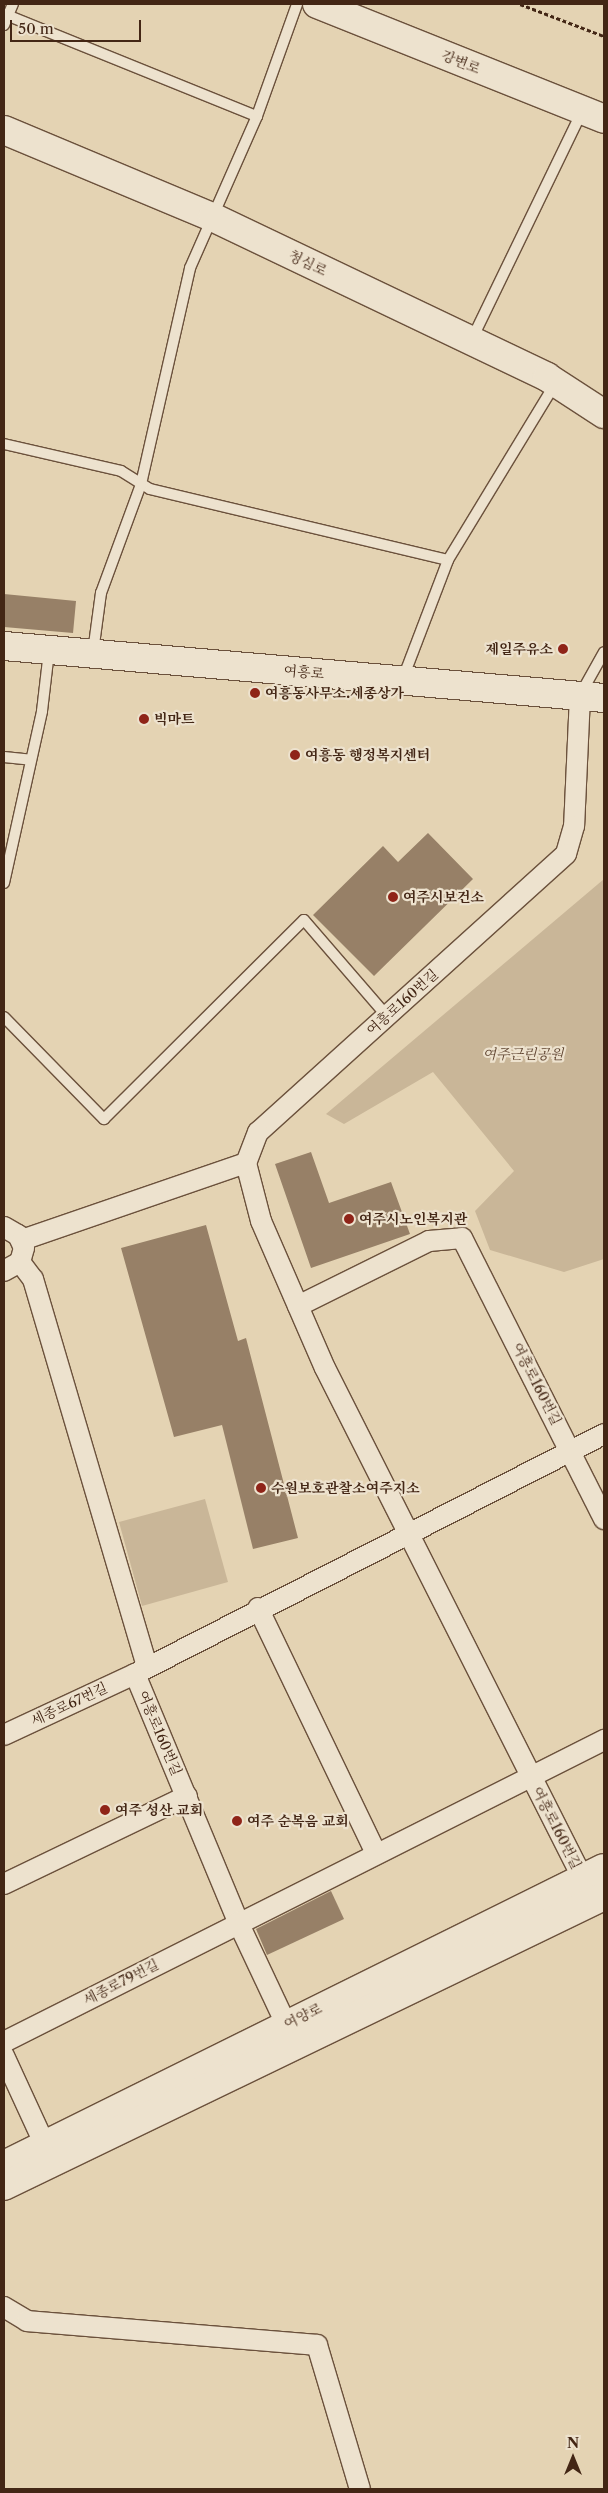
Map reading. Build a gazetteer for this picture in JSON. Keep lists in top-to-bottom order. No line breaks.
{"streets":{"street":["강변로","청심로","여흥로","여흥로160번길","세종로67번길","세종로79번길","여양로"]},"crossings":[["여흥로","여흥로160번길"],["여흥로160번길","세종로67번길"],["여흥로160번길","세종로79번길"],["여흥로160번길","여양로"]],"parks":["여주근린공원"],"places":["제일주유소","여흥동사무소.세종상가","빅마트","여흥동 행정복지센터","여주시보건소","여주시노인복지관","수원보호관찰소여주지소","여주 성산 교회","여주 순복음 교회"],"scale_bar":"50 m","north":"top"}
